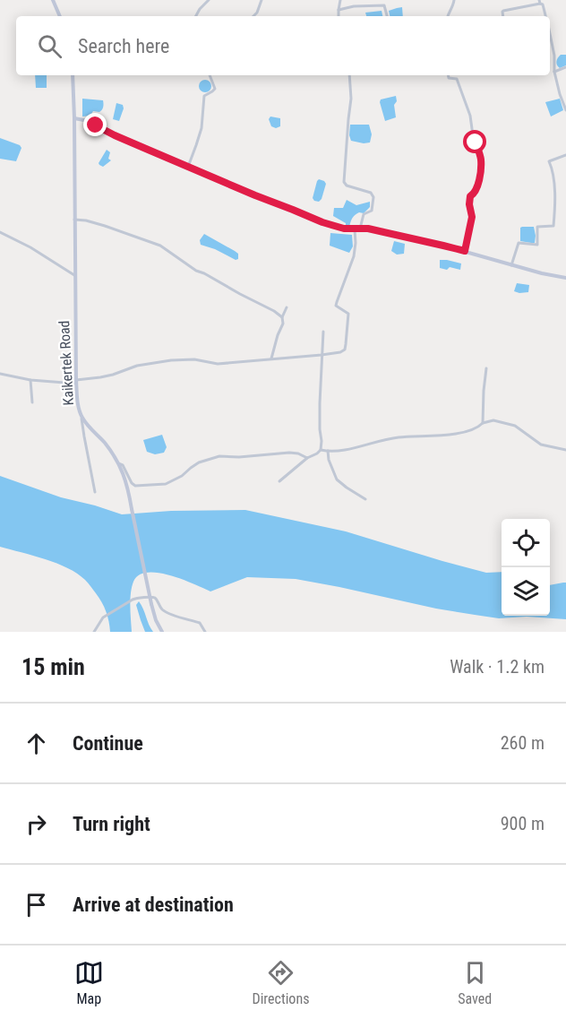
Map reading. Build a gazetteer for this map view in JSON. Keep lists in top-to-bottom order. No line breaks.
{"streets":{"main road":["Kaikertek Road"]},"page":{"search":"Search here","heading":["15 min","Walk · 1.2 km"],"list":[["Continue","260 m"],["Turn right","900 m"],"Arrive at destination"],"nav":["Map","Directions","Saved"]}}
